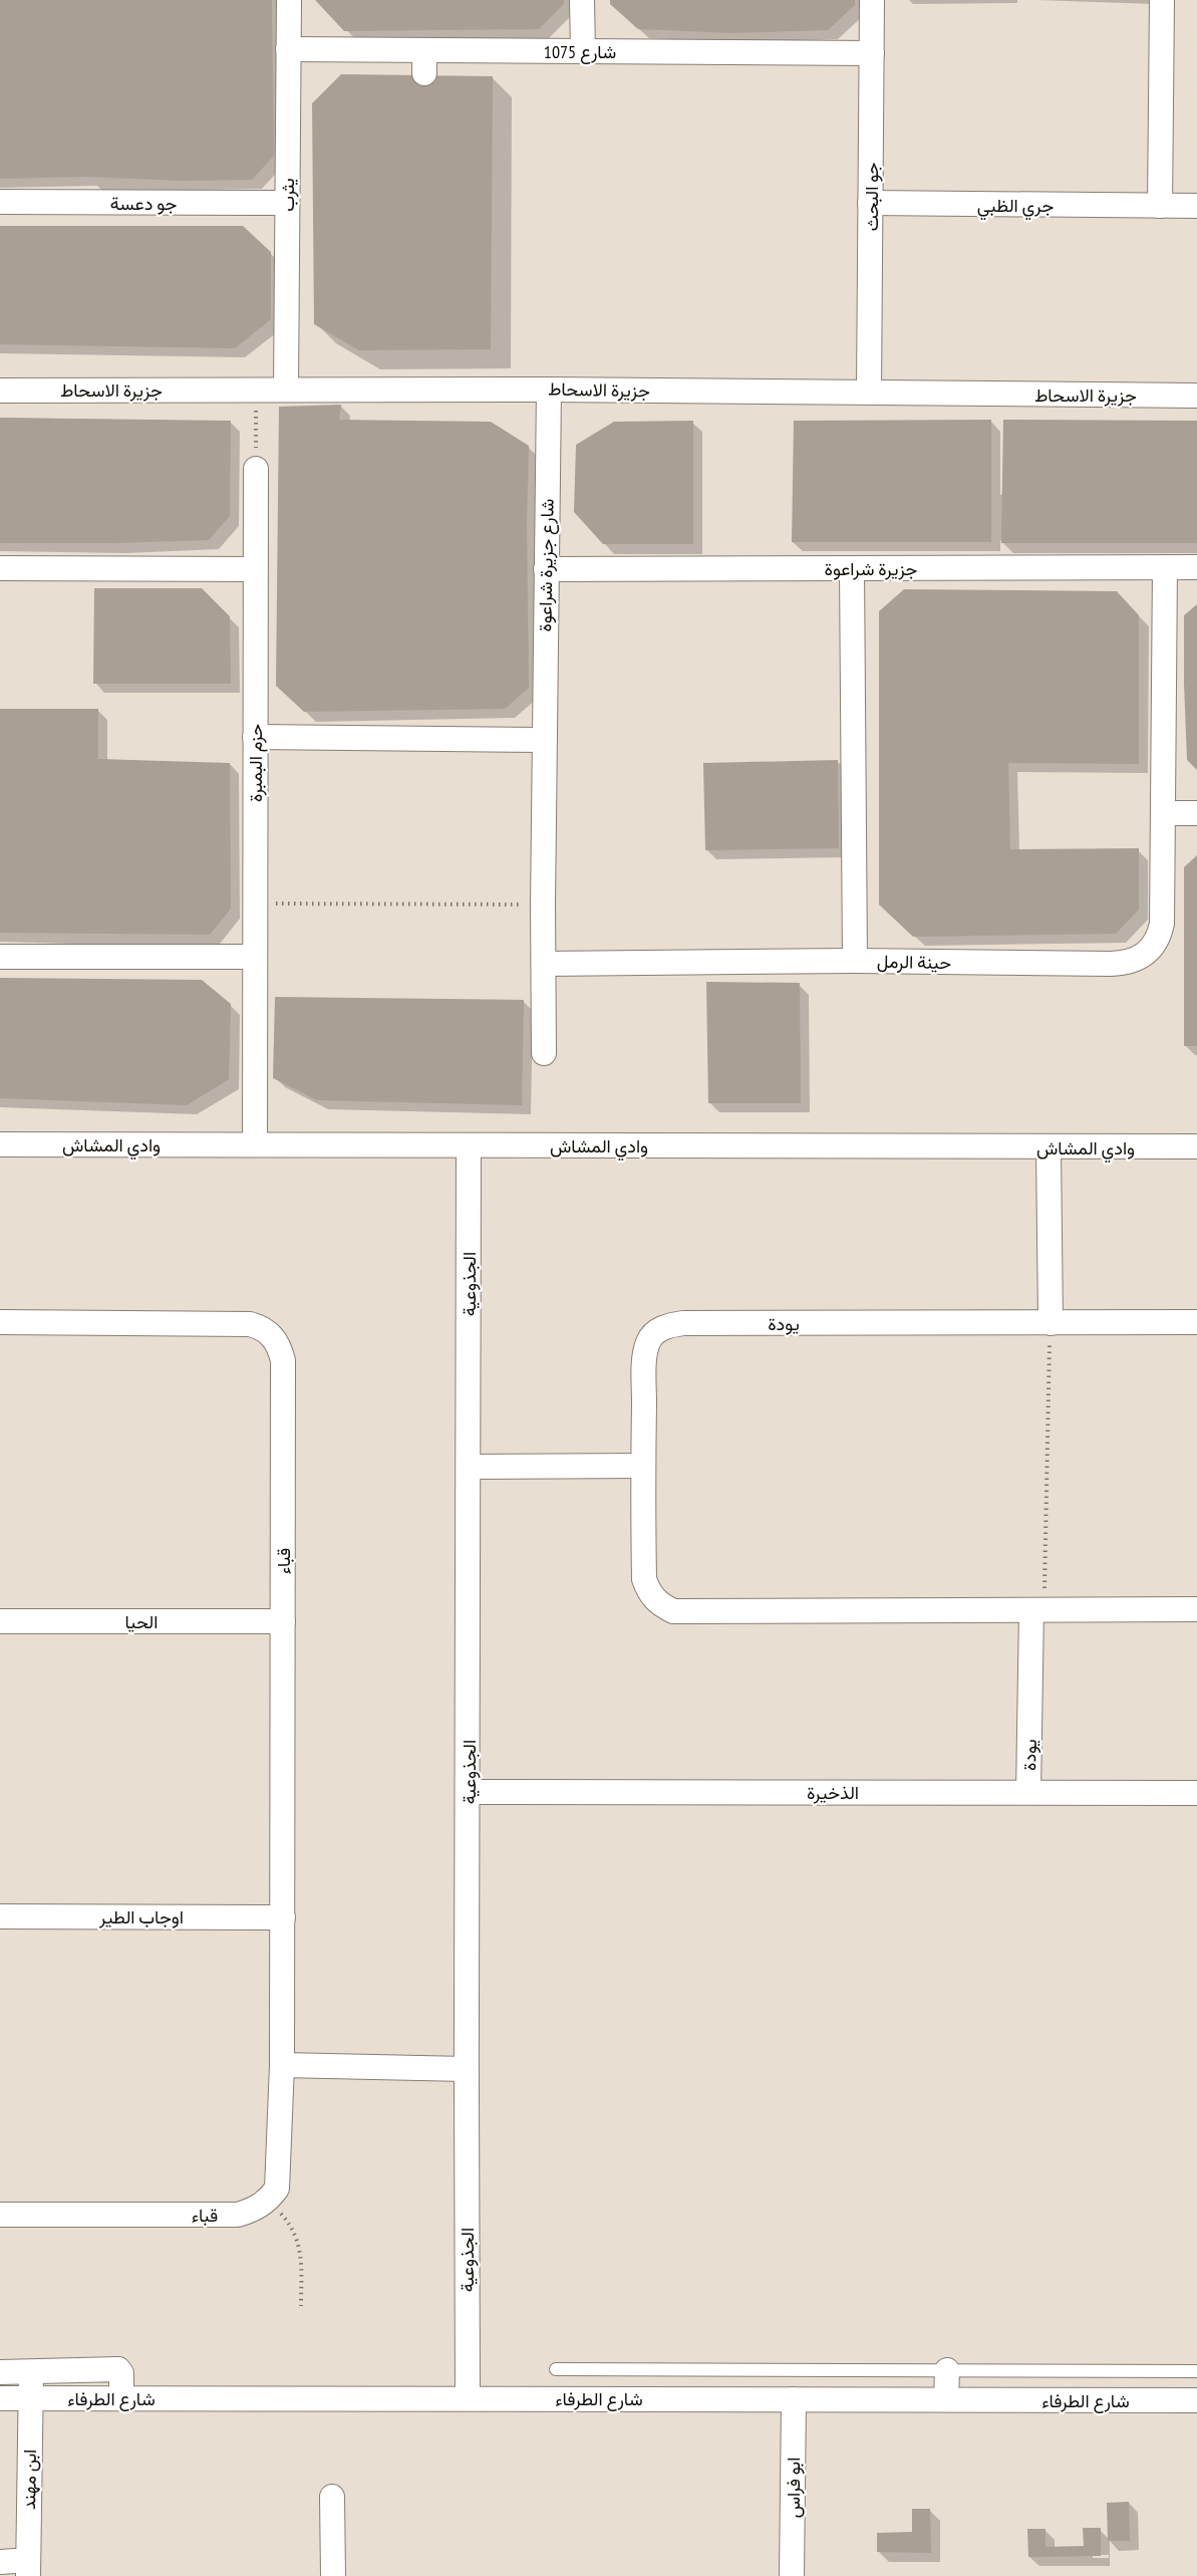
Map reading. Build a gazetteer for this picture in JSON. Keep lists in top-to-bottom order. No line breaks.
{"streets":{"street":["شارع 1075","يثرب","جو البحث","جو دعسة","جري الظبي","جزيرة الاسحاط","شارع جزيرة شراعوة","جزيرة شراعوة","حزم البمبرة","حينة الرمل","وادي المشاش","الجذوعية","يودة","قباء","الحيا","الذخيرة","اوجاب الطير","شارع الطرفاء","ابن مهند","ابو فراس"]},"crossings":[["شارع 1075","يثرب"],["شارع 1075","جو البحث"],["يثرب","جو دعسة"],["يثرب","جزيرة الاسحاط"],["جو البحث","جري الظبي"],["جو البحث","جزيرة الاسحاط"],["جزيرة الاسحاط","شارع جزيرة شراعوة"],["شارع جزيرة شراعوة","جزيرة شراعوة"],["جزيرة شراعوة","حينة الرمل"],["حزم البمبرة","وادي المشاش"],["وادي المشاش","الجذوعية"],["الجذوعية","الذخيرة"],["الجذوعية","شارع الطرفاء"],["يودة","الذخيرة"],["قباء","الحيا"],["قباء","اوجاب الطير"],["شارع الطرفاء","ابن مهند"],["شارع الطرفاء","ابو فراس"]]}
